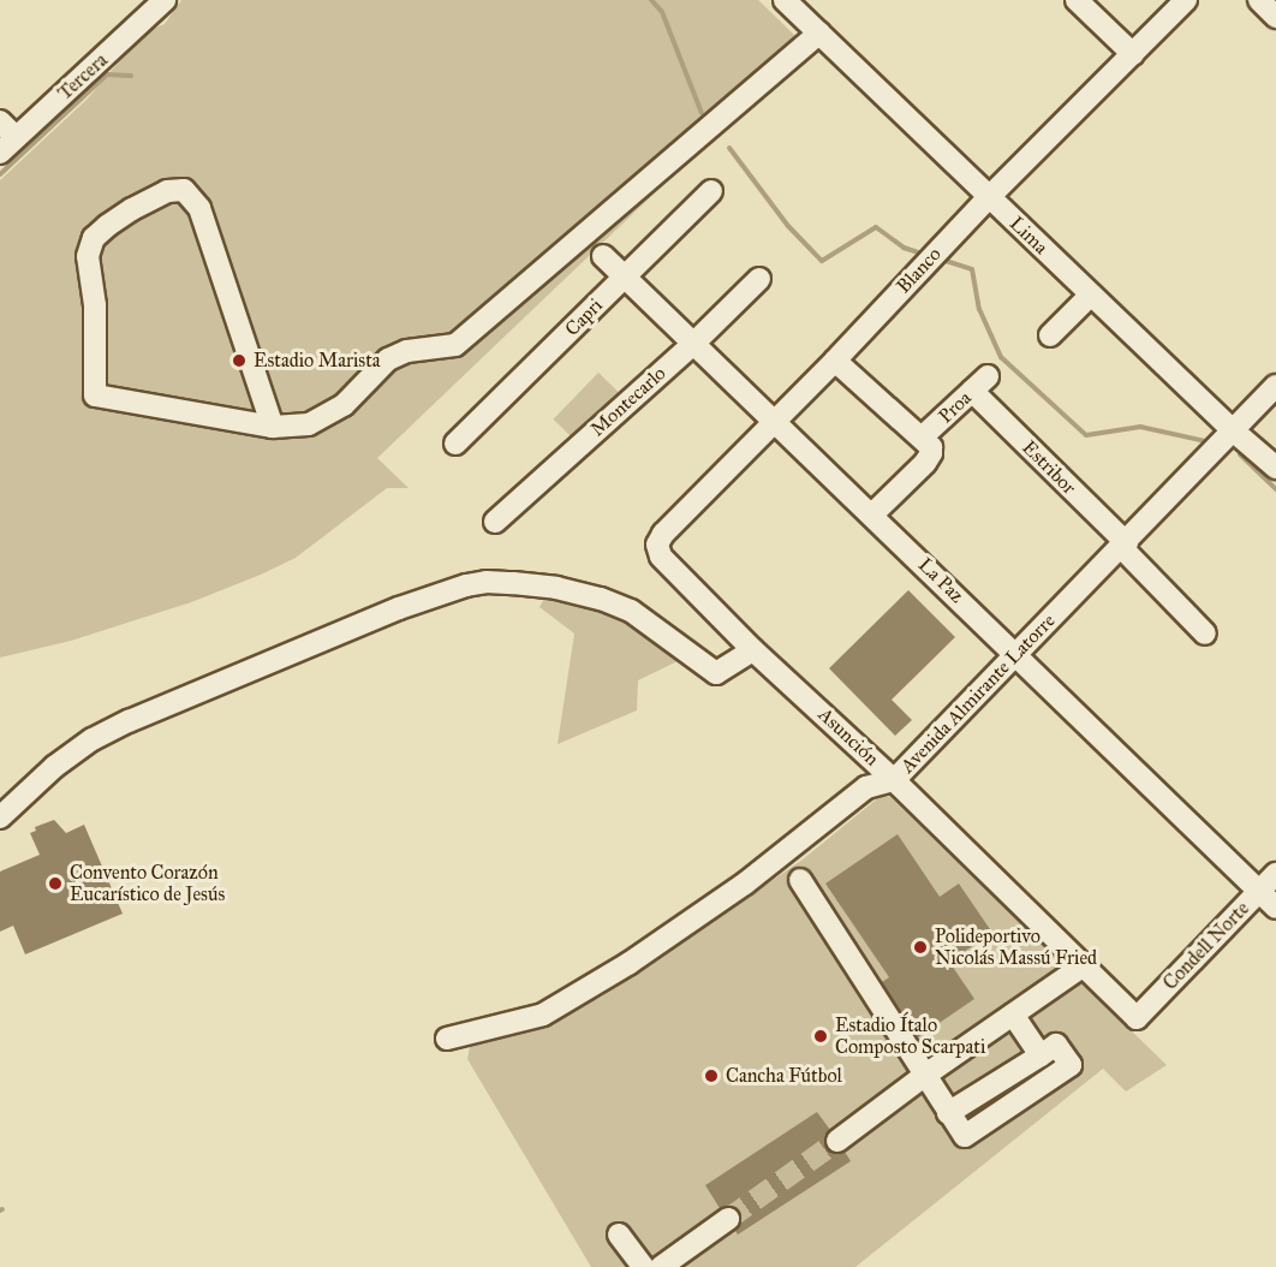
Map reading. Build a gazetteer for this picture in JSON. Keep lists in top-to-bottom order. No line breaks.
{"streets":{"street":["Tercera","Lima","Blanco","Capri","Montecarlo","Proa","Estribor","La Paz","Avenida Almirante Latorre","Asunción","Condell Norte"]},"crossings":[["Lima","Blanco"],["Lima","Avenida Almirante Latorre"],["Blanco","La Paz"],["Blanco","Asunción"],["Capri","La Paz"],["Montecarlo","La Paz"],["Proa","Estribor"],["Proa","La Paz"],["Estribor","Avenida Almirante Latorre"],["La Paz","Avenida Almirante Latorre"],["La Paz","Condell Norte"],["Avenida Almirante Latorre","Asunción"],["Asunción","Condell Norte"]],"places":["Estadio Marista","Convento Corazón Eucarístico de Jesús","Polideportivo Nicolás Massú Fried","Estadio Ítalo Composto Scarpati","Cancha Fútbol"]}
